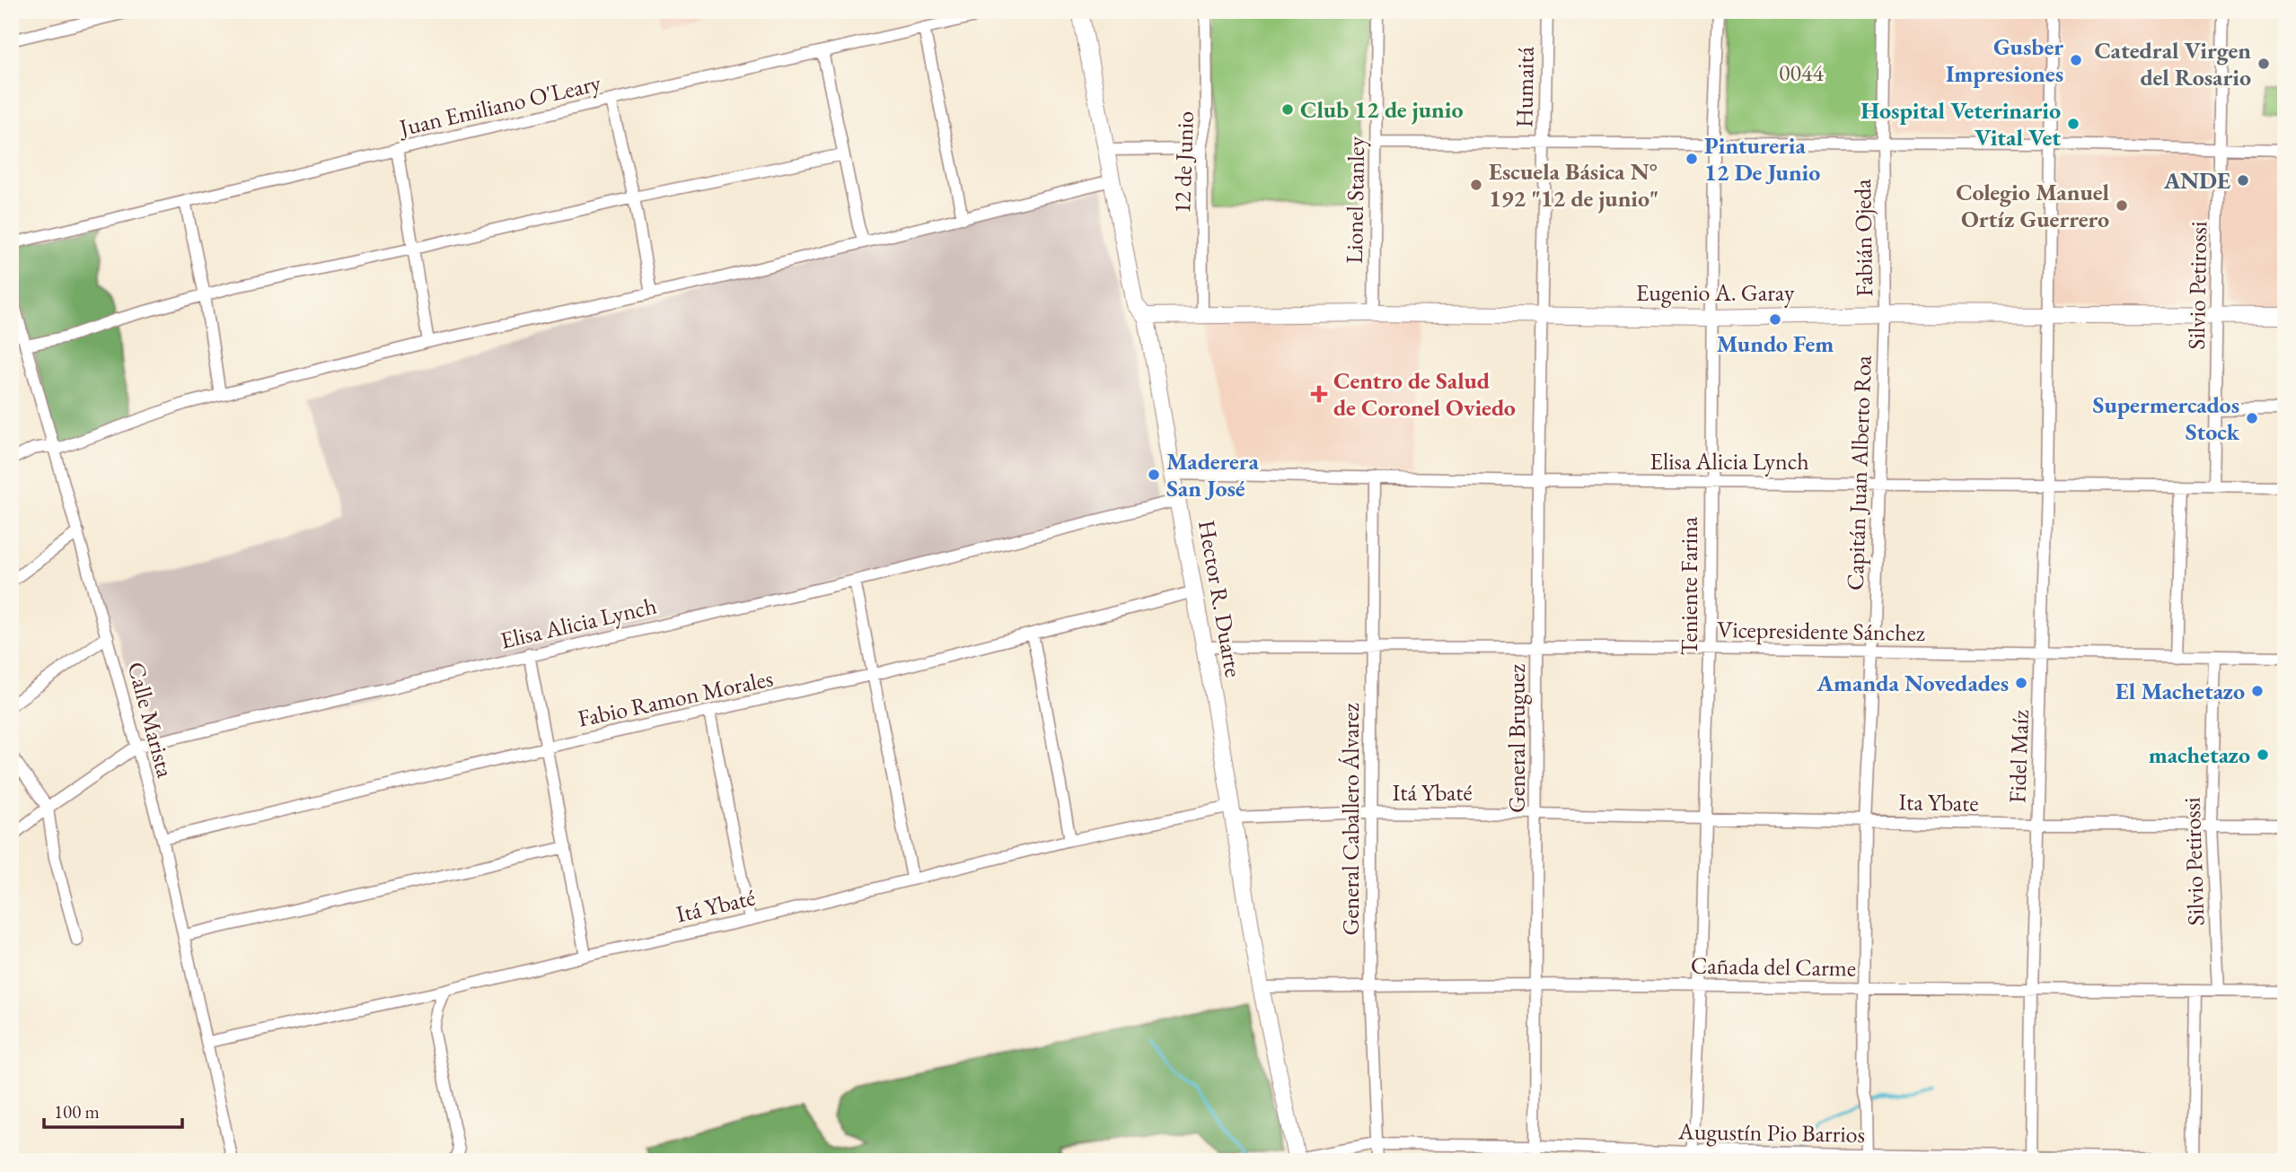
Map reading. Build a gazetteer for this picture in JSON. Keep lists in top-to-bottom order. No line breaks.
{"streets":{"street":["Humaitá","Juan Emiliano O'Leary","12 de Junio","Lionel Stanley","Fabián Ojeda","Silvio Petirossi","Eugenio A. Garay","Elisa Alicia Lynch","Capitán Juan Alberto Roa","Teniente Farina","Hector R. Duarte","Vicepresidente Sánchez","Fabio Ramon Morales","Calle Marista","General Bruguez","Fidel Maíz","Itá Ybaté","Ita Ybate","General Caballero Álvarez","Cañada del Carme","Augustín Pio Barrios"]},"crossings":[["Humaitá","Eugenio A. Garay"],["Humaitá","General Bruguez"],["12 de Junio","Eugenio A. Garay"],["Lionel Stanley","Eugenio A. Garay"],["Fabián Ojeda","Eugenio A. Garay"],["Fabián Ojeda","Capitán Juan Alberto Roa"],["Silvio Petirossi","Eugenio A. Garay"],["Silvio Petirossi","Elisa Alicia Lynch"],["Silvio Petirossi","Vicepresidente Sánchez"],["Silvio Petirossi","Ita Ybate"],["Silvio Petirossi","Cañada del Carme"],["Eugenio A. Garay","Capitán Juan Alberto Roa"],["Eugenio A. Garay","Teniente Farina"],["Eugenio A. Garay","Hector R. Duarte"],["Eugenio A. Garay","General Bruguez"],["Eugenio A. Garay","Fidel Maíz"],["Elisa Alicia Lynch","Capitán Juan Alberto Roa"],["Elisa Alicia Lynch","Teniente Farina"],["Elisa Alicia Lynch","Hector R. Duarte"],["Elisa Alicia Lynch","Calle Marista"],["Elisa Alicia Lynch","General Bruguez"],["Elisa Alicia Lynch","Fidel Maíz"],["Elisa Alicia Lynch","General Caballero Álvarez"],["Capitán Juan Alberto Roa","Vicepresidente Sánchez"],["Capitán Juan Alberto Roa","Ita Ybate"],["Capitán Juan Alberto Roa","Cañada del Carme"],["Capitán Juan Alberto Roa","Augustín Pio Barrios"],["Teniente Farina","Vicepresidente Sánchez"],["Teniente Farina","Itá Ybaté"],["Teniente Farina","Ita Ybate"],["Teniente Farina","Cañada del Carme"],["Teniente Farina","Augustín Pio Barrios"],["Hector R. Duarte","Vicepresidente Sánchez"],["Hector R. Duarte","Fabio Ramon Morales"],["Hector R. Duarte","Itá Ybaté"],["Hector R. Duarte","Cañada del Carme"],["Hector R. Duarte","Augustín Pio Barrios"],["Vicepresidente Sánchez","General Bruguez"],["Vicepresidente Sánchez","Fidel Maíz"],["Vicepresidente Sánchez","General Caballero Álvarez"],["Fabio Ramon Morales","Calle Marista"],["Calle Marista","Itá Ybaté"],["General Bruguez","Itá Ybaté"],["General Bruguez","Cañada del Carme"],["General Bruguez","Augustín Pio Barrios"],["Fidel Maíz","Ita Ybate"],["Fidel Maíz","Cañada del Carme"],["Fidel Maíz","Augustín Pio Barrios"],["Itá Ybaté","Ita Ybate"],["Itá Ybaté","General Caballero Álvarez"],["General Caballero Álvarez","Cañada del Carme"],["General Caballero Álvarez","Augustín Pio Barrios"]],"parks":["0044"],"places":{"other":["Gusber Impresiones","Catedral Virgen del Rosario","Club 12 de junio","Hospital Veterinario Vital Vet","Pintureria 12 De Junio","ANDE","Escuela Básica N° 192 \"12 de junio\"","Colegio Manuel Ortíz Guerrero","Mundo Fem","Supermercados Stock","Maderera San José","Amanda Novedades","El Machetazo","machetazo"],"health":["Centro de Salud de Coronel Oviedo"]},"scale_bar":"100 m"}
